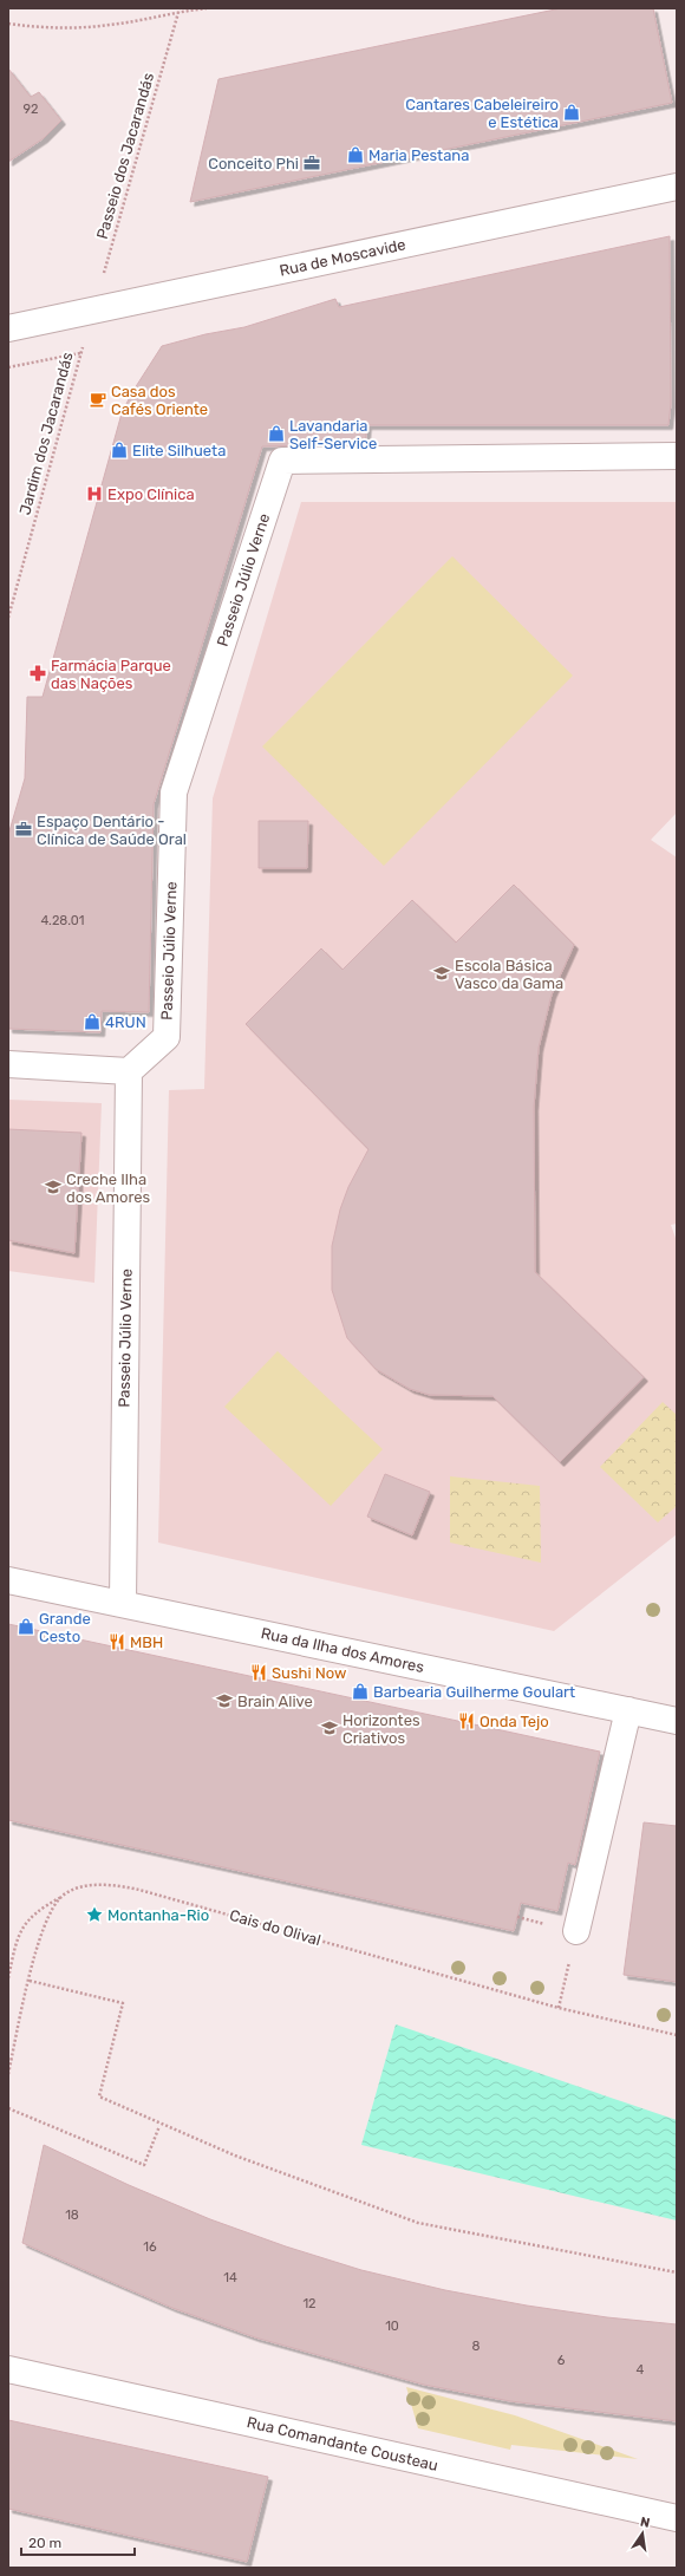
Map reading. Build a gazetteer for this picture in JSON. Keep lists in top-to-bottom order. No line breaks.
{"streets":{"street":["Rua de Moscavide","Passeio Júlio Verne","Rua da Ilha dos Amores","Rua Comandante Cousteau"],"path":["Passeio dos Jacarandás","Jardim dos Jacarandás","Cais do Olival"]},"crossings":[["Passeio dos Jacarandás","Rua de Moscavide"],["Passeio dos Jacarandás","Jardim dos Jacarandás"],["Rua de Moscavide","Jardim dos Jacarandás"],["Passeio Júlio Verne","Rua da Ilha dos Amores"]],"places":{"shop":["Cantares Cabeleireiro e Estética","Maria Pestana","Lavandaria Self-Service","Elite Silhueta","4RUN","Grande Cesto","Barbearia Guilherme Goulart"],"office":["Conceito Phi","Espaço Dentário - Clínica de Saúde Oral"],"cafe":["Casa dos Cafés Oriente"],"hospital":["Expo Clínica"],"pharmacy":["Farmácia Parque das Nações"],"school or university":["Escola Básica Vasco da Gama","Creche Ilha dos Amores","Brain Alive","Horizontes Criativos"],"restaurant":["MBH","Sushi Now","Onda Tejo"],"place":["Montanha-Rio"]},"house_numbers":["92","4.28.01","18","16","14","12","10","8","6","4"],"scale_bar":"20 m","north":"top"}
